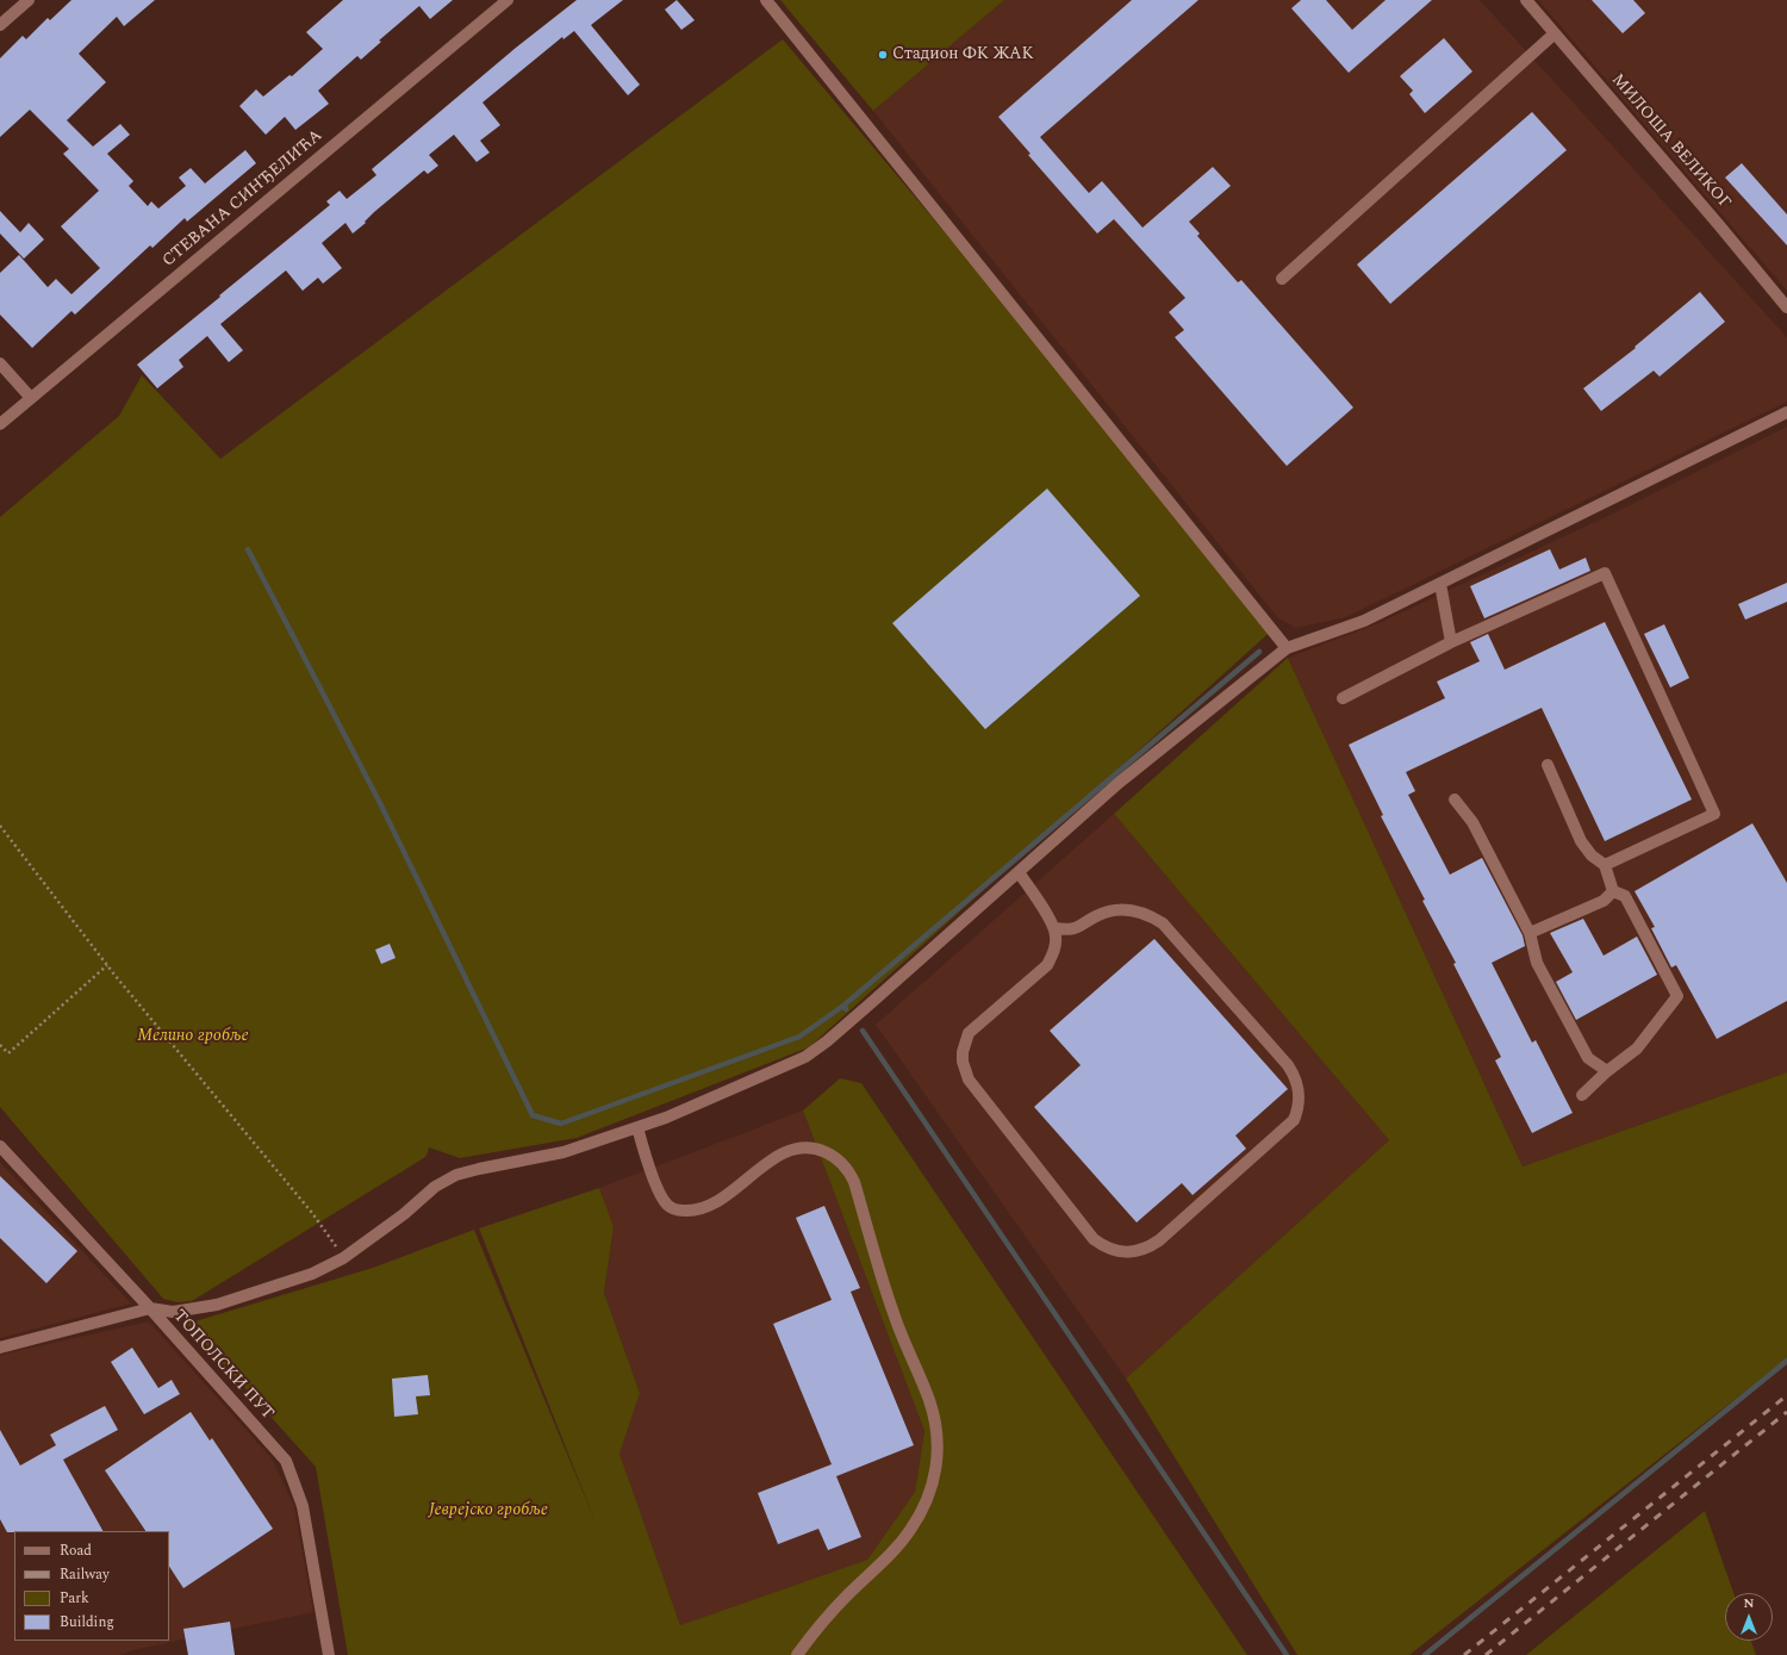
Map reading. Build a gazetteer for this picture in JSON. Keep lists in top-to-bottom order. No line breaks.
{"streets":{"street":["МИЛОША ВЕЛИКОГ","СТЕВАНА СИНЂЕЛИЋА","ТОПОЛСКИ ПУТ"]},"parks":["Мелино гробље","Јеврејско гробље"],"places":["Стадион ФК ЖАК"],"legend":["Road","Railway","Park","Building"],"north":"top"}
